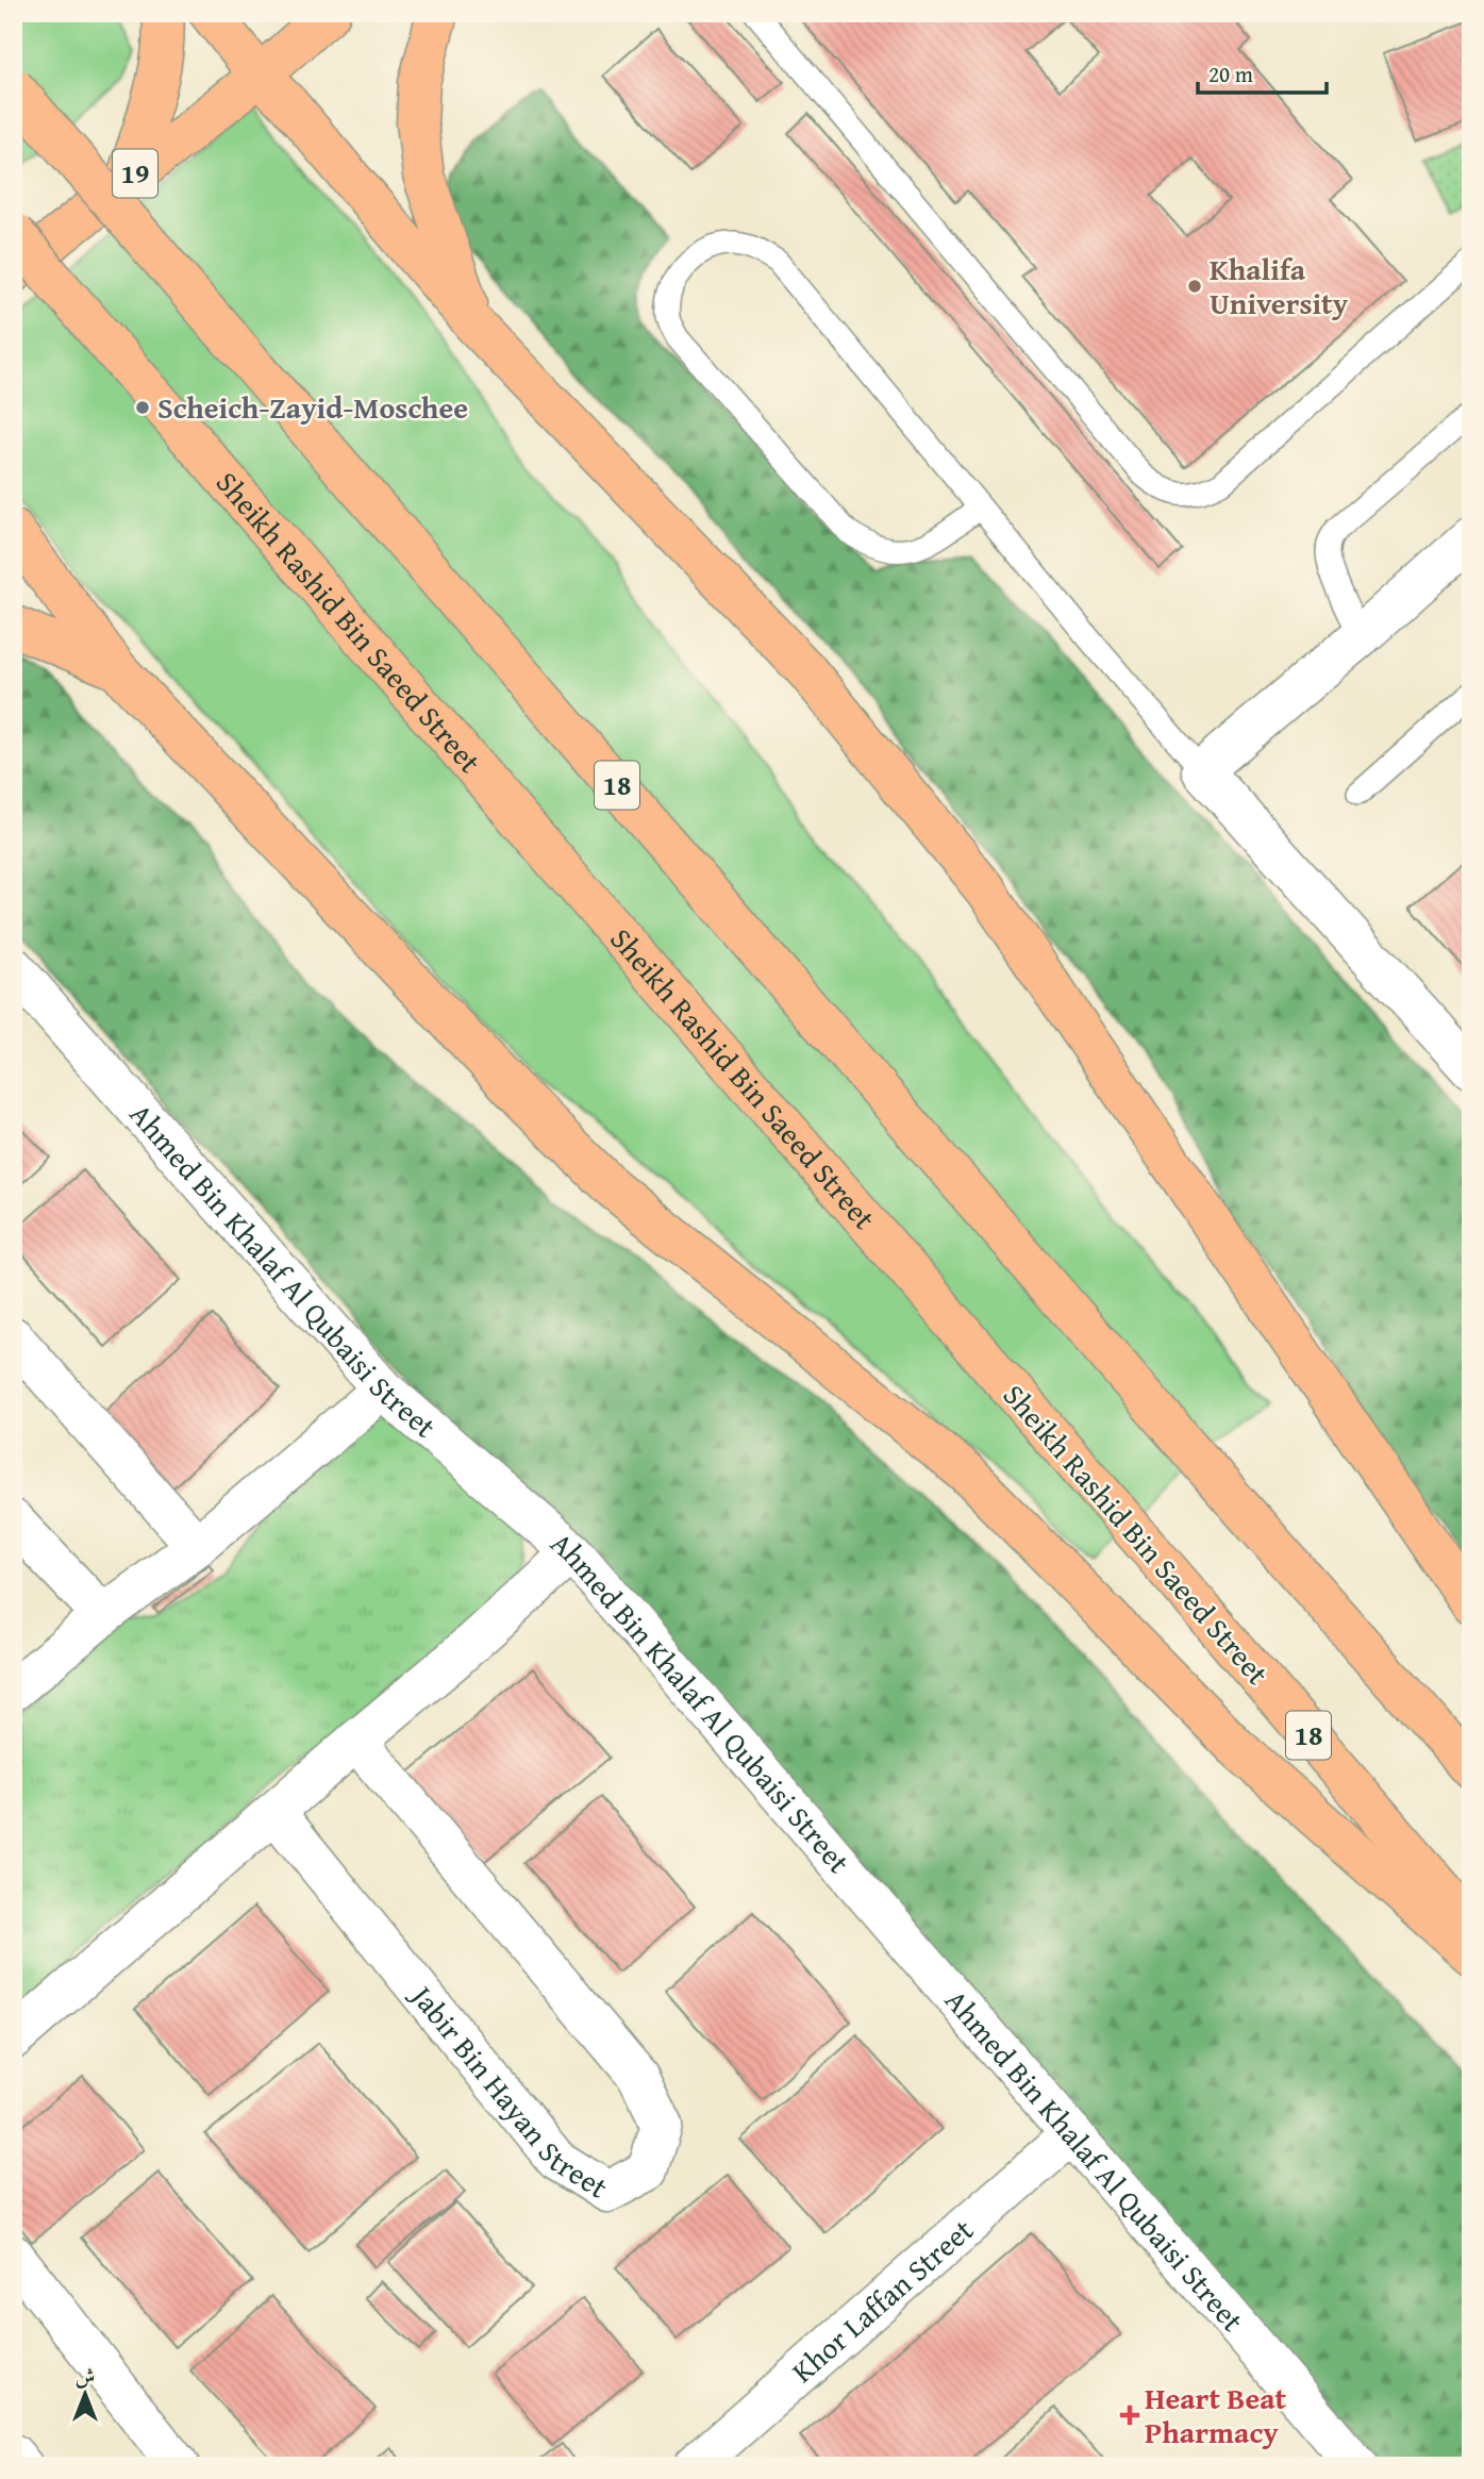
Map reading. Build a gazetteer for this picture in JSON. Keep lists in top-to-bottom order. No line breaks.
{"streets":{"main road":["19","Sheikh Rashid Bin Saeed Street","18"],"street":["Ahmed Bin Khalaf Al Qubaisi Street","Jabir Bin Hayan Street","Khor Laffan Street"]},"crossings":[["Ahmed Bin Khalaf Al Qubaisi Street","Khor Laffan Street"]],"places":{"other":["Khalifa University","Scheich-Zayid-Moschee"],"health":["Heart Beat Pharmacy"]},"scale_bar":"20 m","north":"top"}
